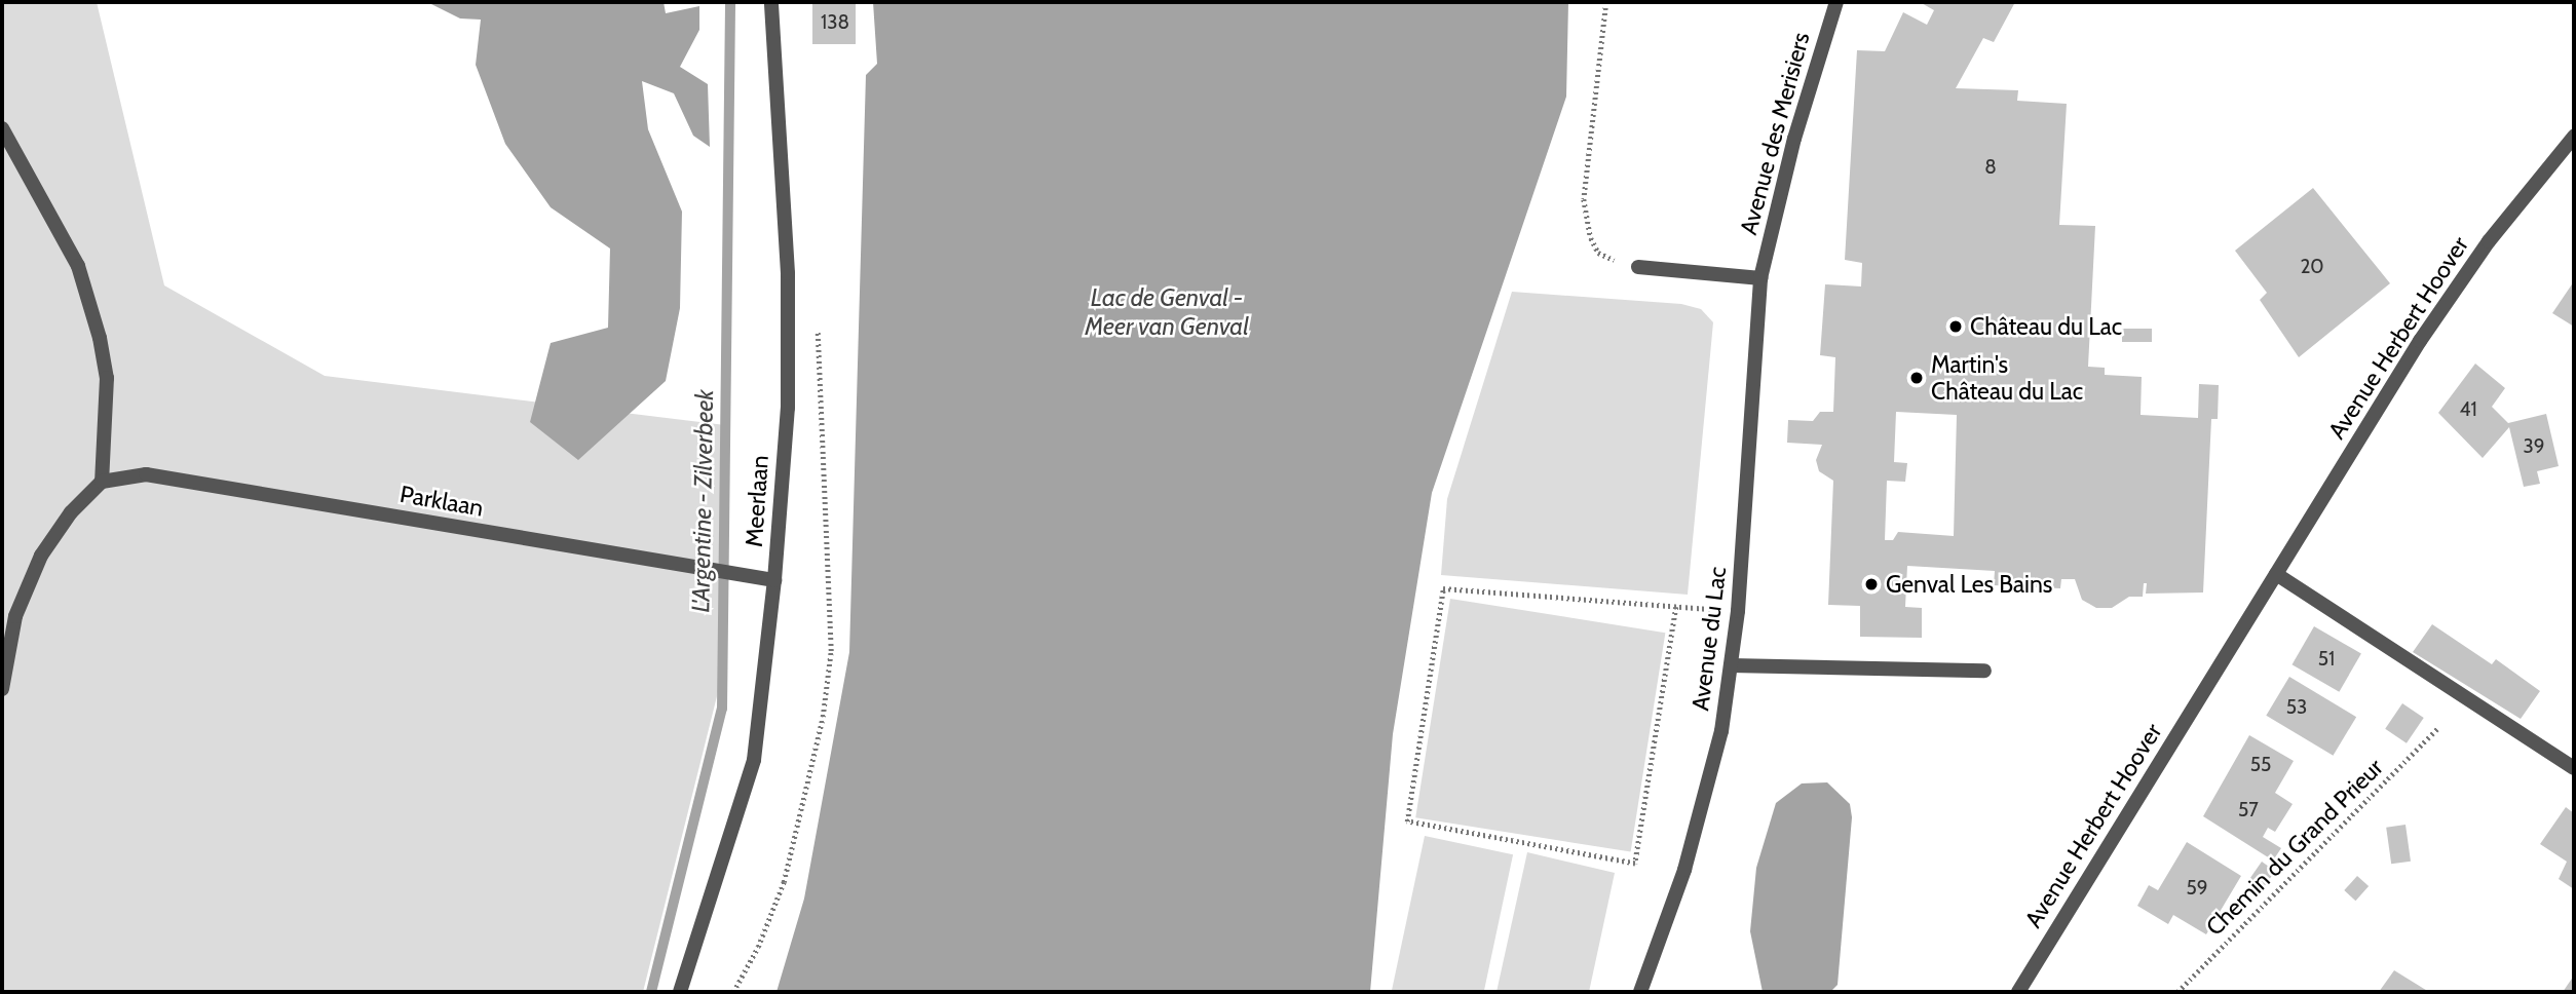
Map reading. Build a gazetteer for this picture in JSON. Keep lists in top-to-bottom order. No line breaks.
{"streets":{"street":["Avenue des Merisiers","Avenue Herbert Hoover","Parklaan","Meerlaan","Avenue du Lac"],"path":["Chemin du Grand Prieur"]},"crossings":[["Avenue des Merisiers","Avenue du Lac"],["Parklaan","Meerlaan"]],"water":["Lac de Genval - Meer van Genval","L'Argentine - Zilverbeek"],"places":["Château du Lac","Martin's Château du Lac","Genval Les Bains"],"house_numbers":["138","8","20","41","39","51","53","55","57","59"]}
